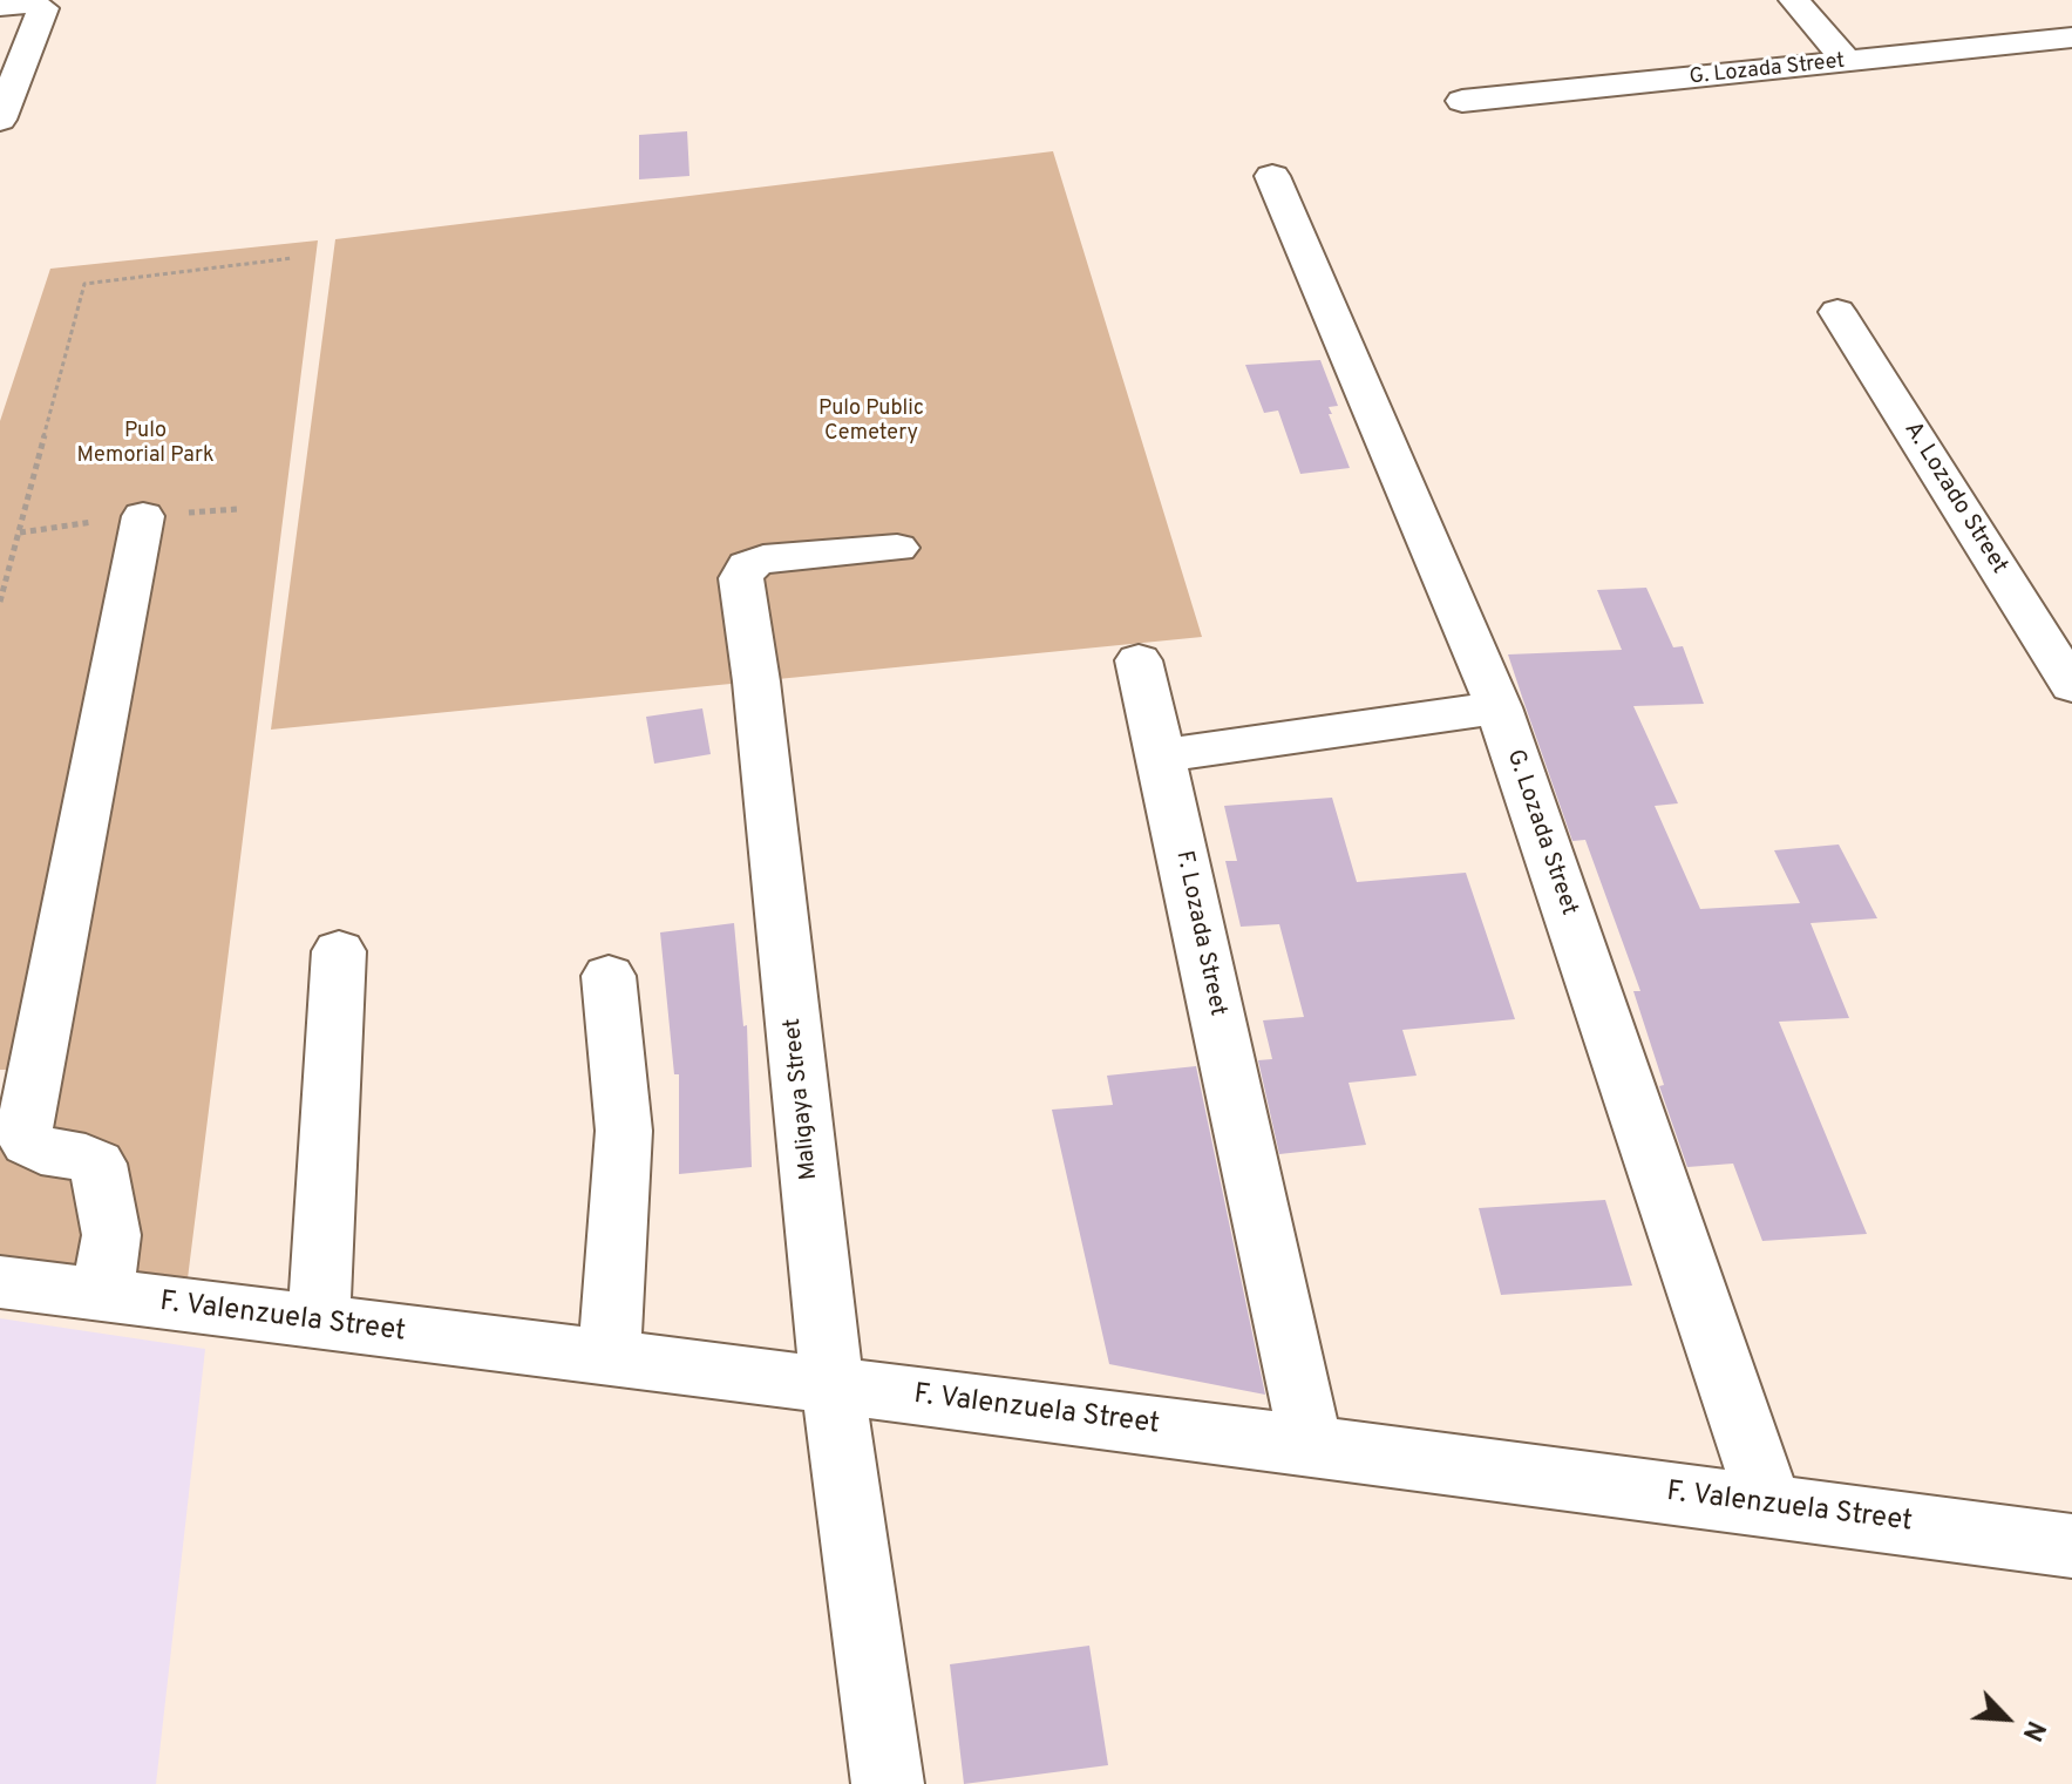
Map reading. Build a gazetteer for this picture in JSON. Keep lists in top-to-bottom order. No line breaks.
{"streets":{"street":["G. Lozada Street","A. Lozado Street","F. Lozada Street","Maligaya Street","F. Valenzuela Street"]},"crossings":[["G. Lozada Street","F. Valenzuela Street"],["F. Lozada Street","F. Valenzuela Street"],["Maligaya Street","F. Valenzuela Street"]],"parks":["Pulo Public Cemetery","Pulo Memorial Park"],"north":"bottom right"}
